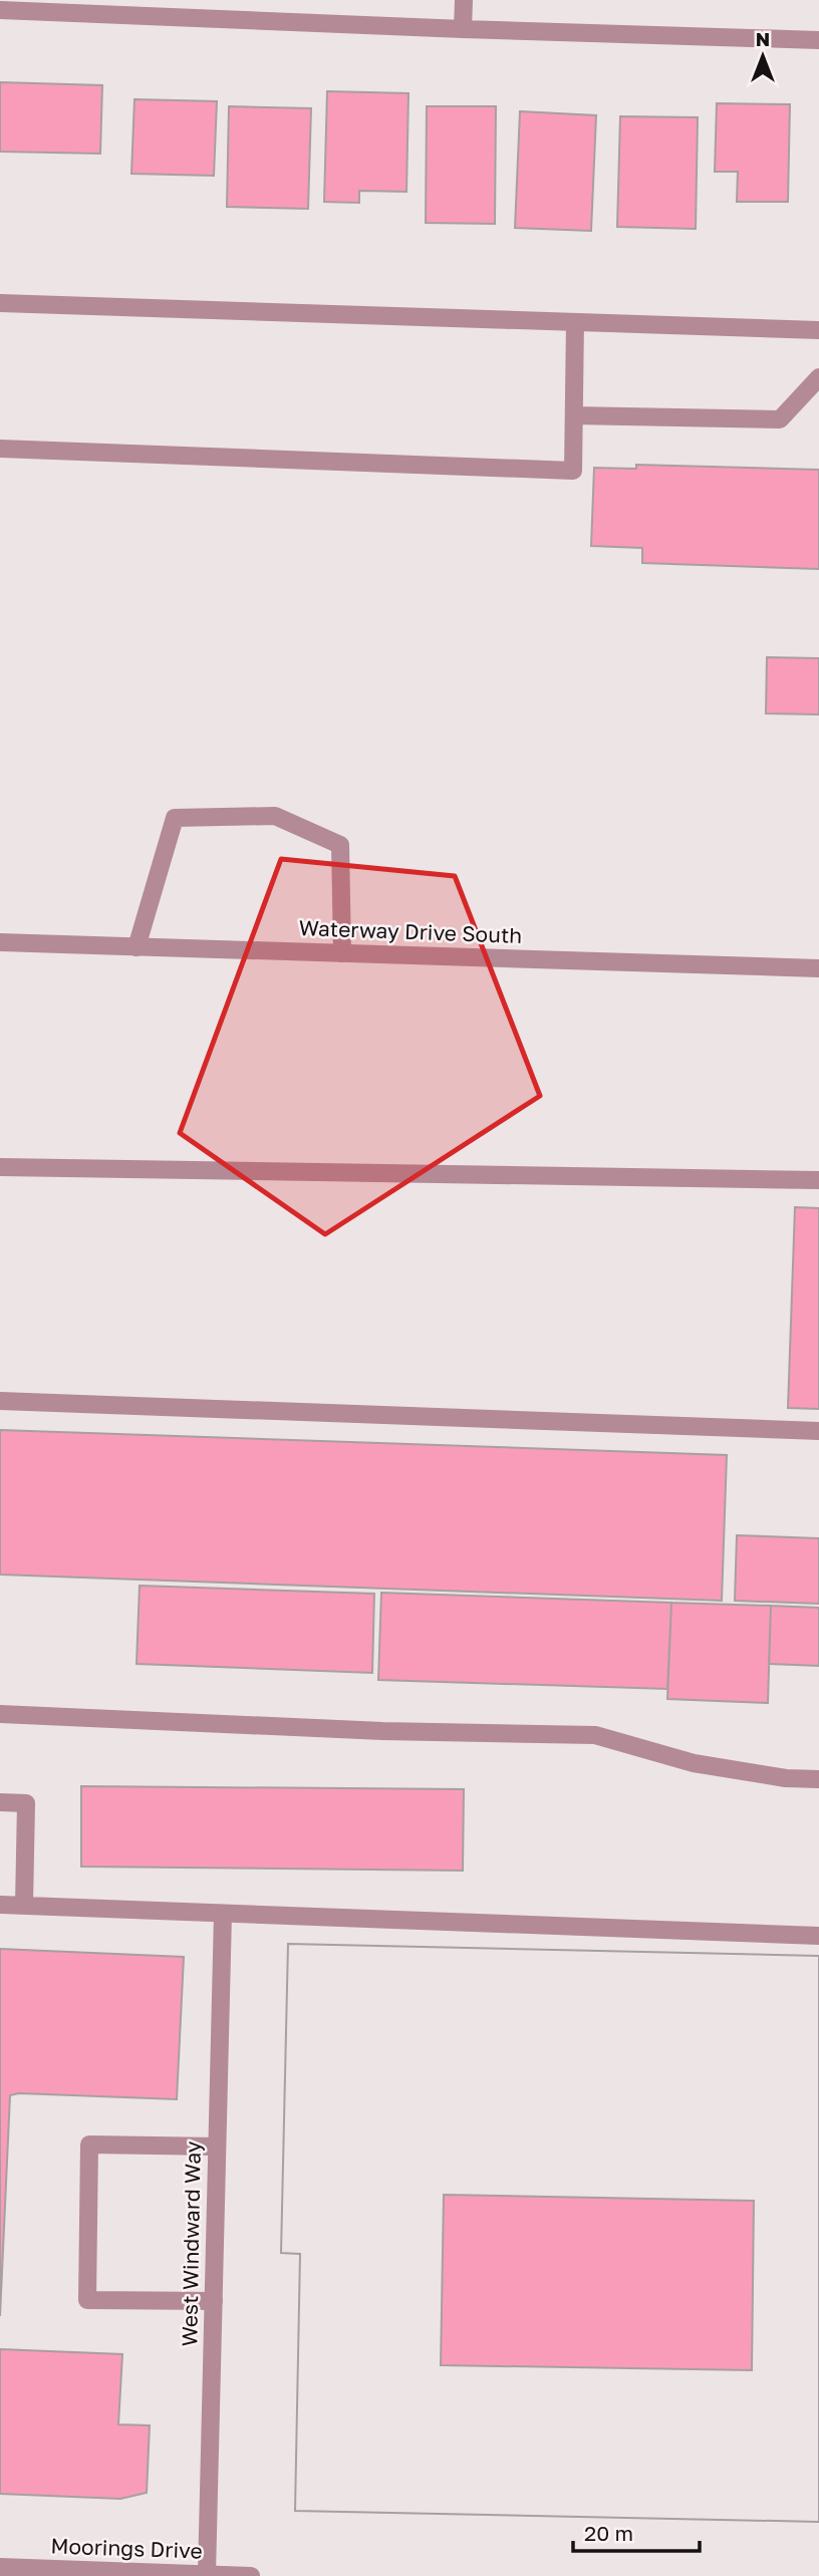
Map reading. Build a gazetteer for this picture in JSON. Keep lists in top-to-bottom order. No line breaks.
{"streets":{"street":["Waterway Drive South","West Windward Way","Moorings Drive"]},"crossings":[["West Windward Way","Moorings Drive"]],"scale_bar":"20 m","north":"top"}
